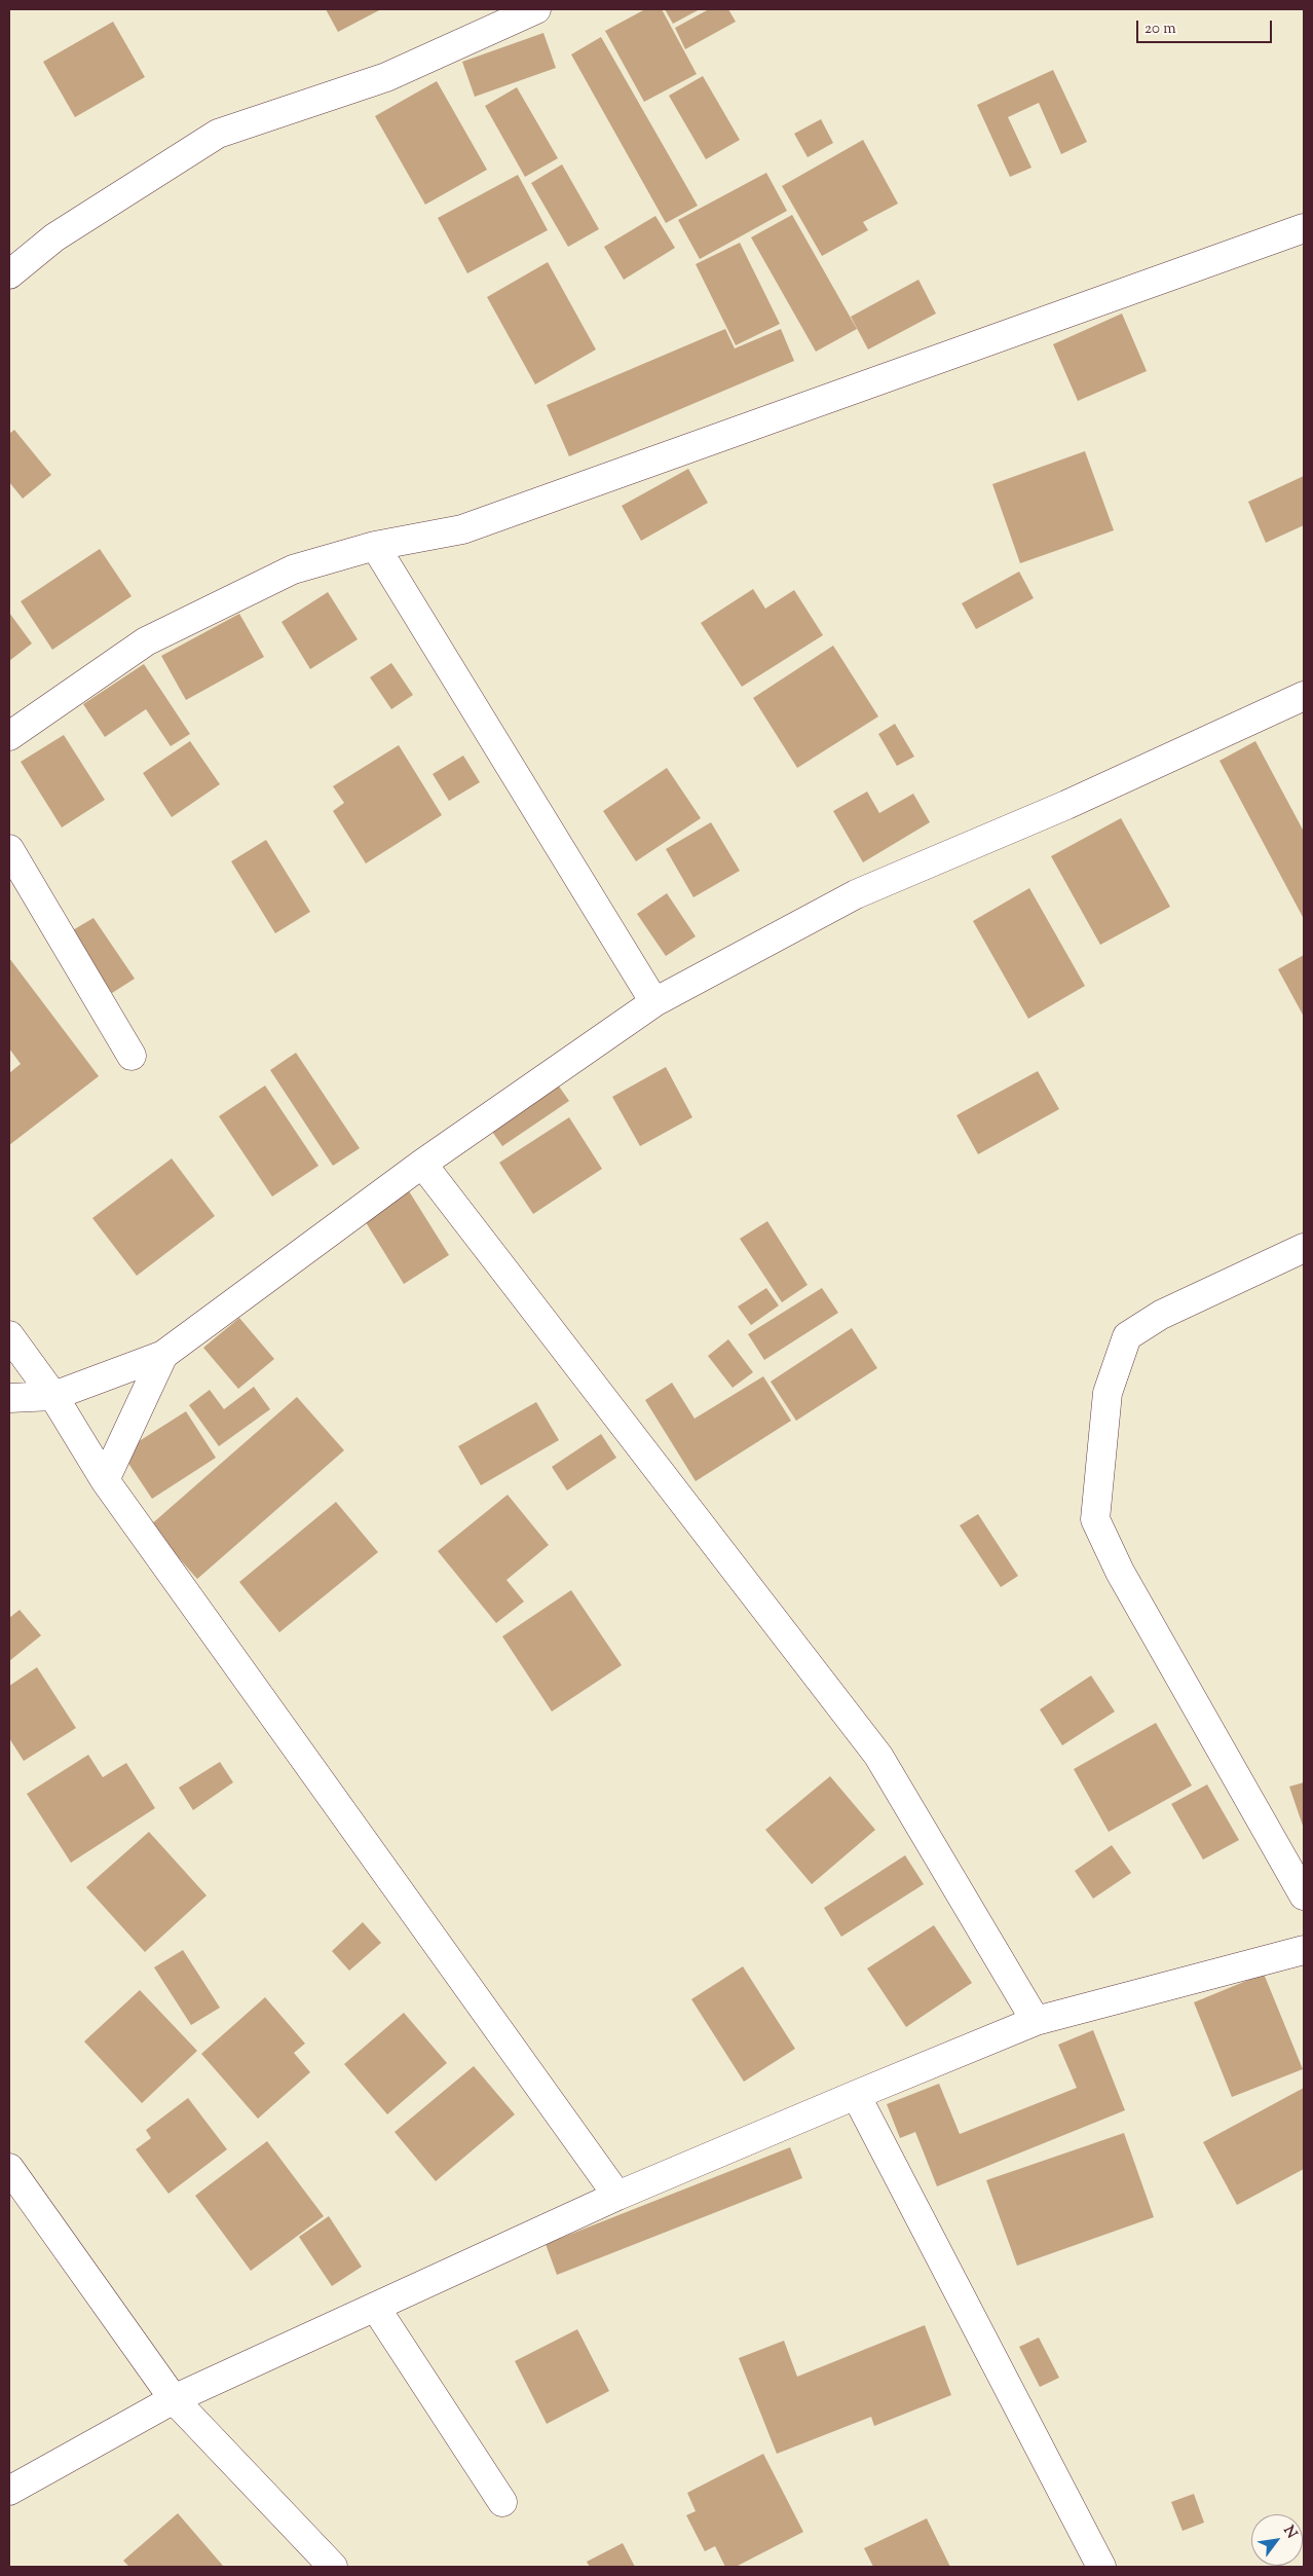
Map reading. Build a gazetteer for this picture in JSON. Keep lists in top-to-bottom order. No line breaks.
{"scale_bar":"20 m","north":"top right"}
